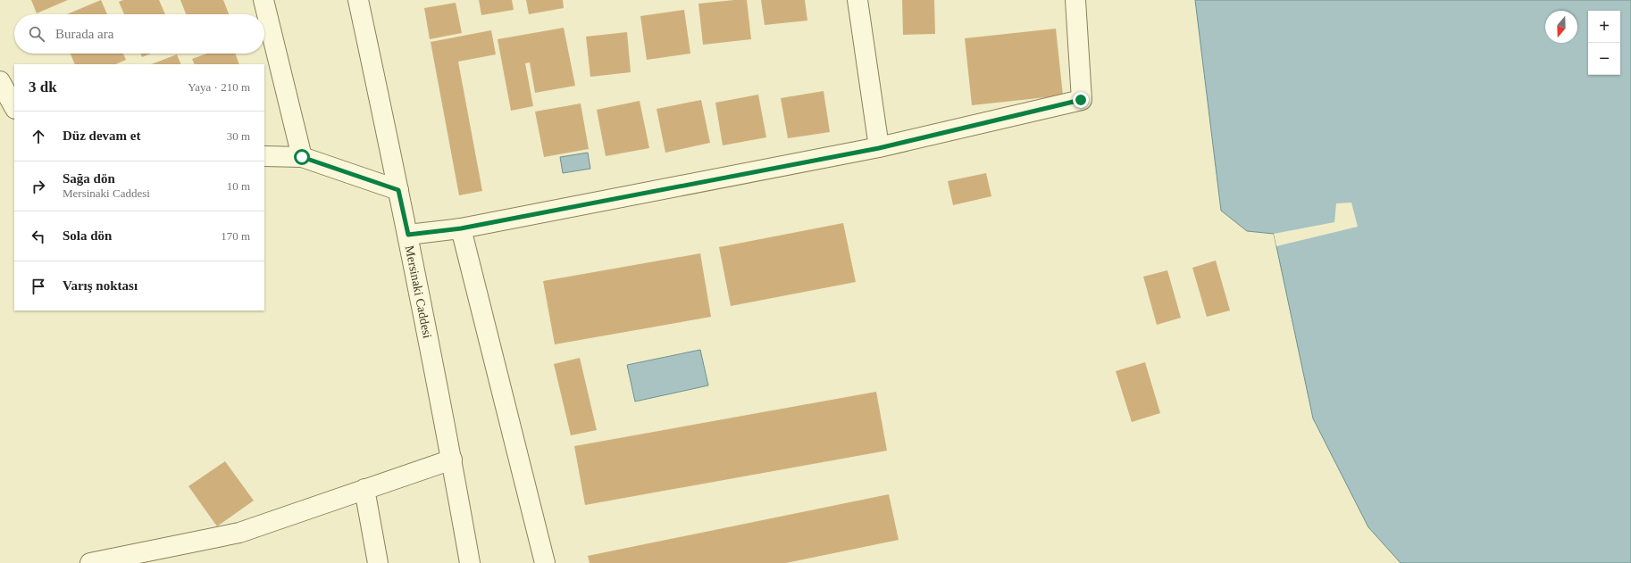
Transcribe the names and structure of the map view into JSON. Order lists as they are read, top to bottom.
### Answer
{
  "streets": {
    "street": ["Mersinaki Caddesi"]
  },
  "north": "bottom",
  "page": {
    "map_buttons": ["+", "−"],
    "search": "Burada ara",
    "heading": ["3 dk", "Yaya · 210 m"],
    "list": [
      ["Düz devam et", "30 m"],
      ["Sağa dön", "Mersinaki Caddesi", "10 m"],
      ["Sola dön", "170 m"],
      "Varış noktası"
    ]
  }
}
